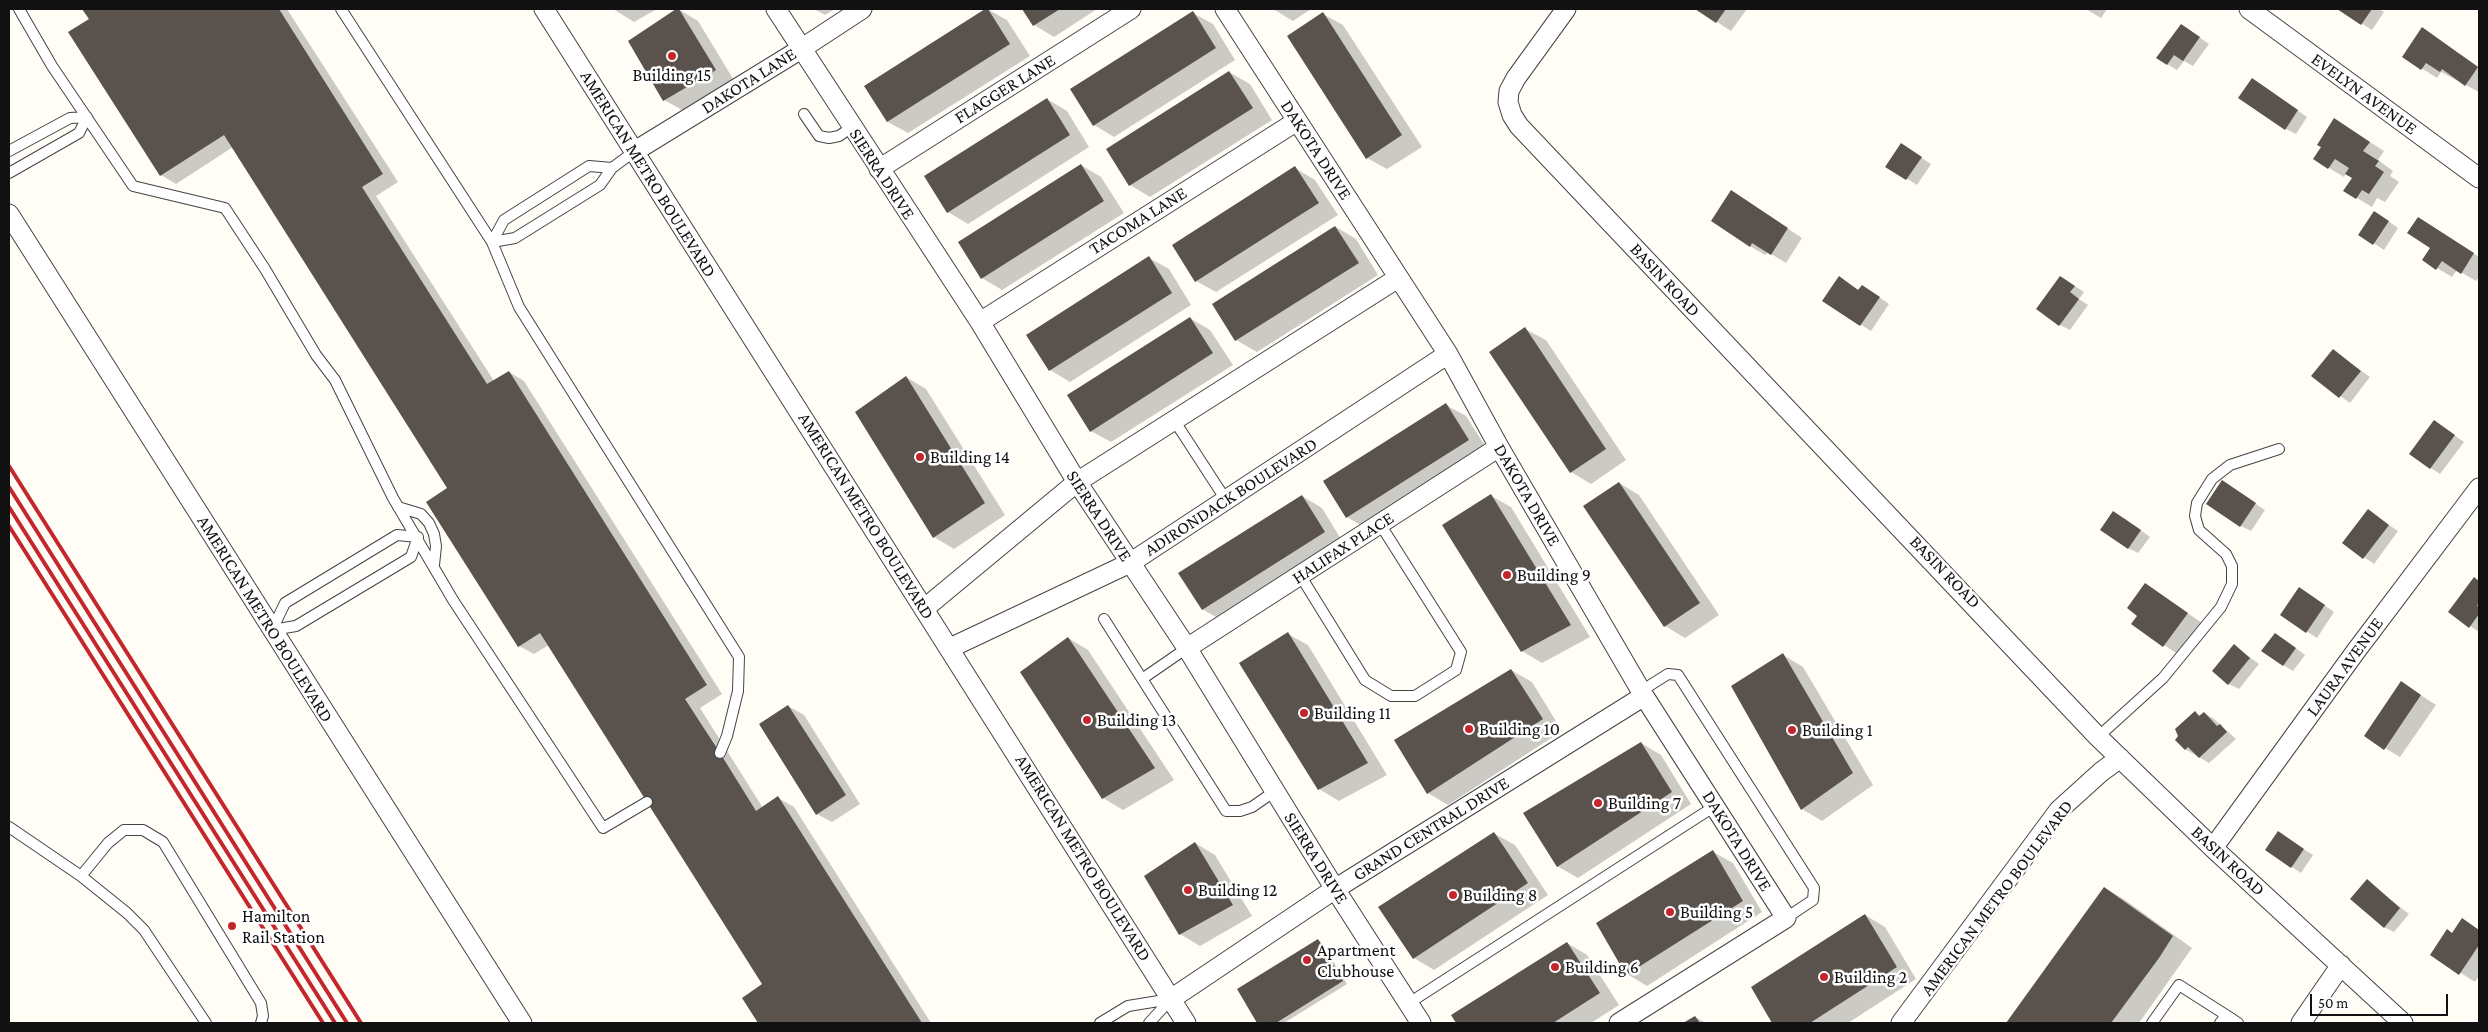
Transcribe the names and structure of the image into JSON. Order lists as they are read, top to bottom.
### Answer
{
  "streets": {
    "street": [
      "DAKOTA LANE",
      "FLAGGER LANE",
      "EVELYN AVENUE",
      "DAKOTA DRIVE",
      "AMERICAN METRO BOULEVARD",
      "SIERRA DRIVE",
      "TACOMA LANE",
      "BASIN ROAD",
      "ADIRONDACK BOULEVARD",
      "HALIFAX PLACE",
      "LAURA AVENUE",
      "GRAND CENTRAL DRIVE"
    ]
  },
  "crossings": [
    ["DAKOTA LANE", "AMERICAN METRO BOULEVARD"],
    ["DAKOTA LANE", "SIERRA DRIVE"],
    ["FLAGGER LANE", "SIERRA DRIVE"],
    ["DAKOTA DRIVE", "TACOMA LANE"],
    ["DAKOTA DRIVE", "ADIRONDACK BOULEVARD"],
    ["DAKOTA DRIVE", "HALIFAX PLACE"],
    ["DAKOTA DRIVE", "GRAND CENTRAL DRIVE"],
    ["AMERICAN METRO BOULEVARD", "BASIN ROAD"],
    ["AMERICAN METRO BOULEVARD", "ADIRONDACK BOULEVARD"],
    ["AMERICAN METRO BOULEVARD", "GRAND CENTRAL DRIVE"],
    ["SIERRA DRIVE", "TACOMA LANE"],
    ["SIERRA DRIVE", "ADIRONDACK BOULEVARD"],
    ["SIERRA DRIVE", "HALIFAX PLACE"],
    ["SIERRA DRIVE", "GRAND CENTRAL DRIVE"],
    ["BASIN ROAD", "LAURA AVENUE"]
  ],
  "places": [
    "Building 15",
    "Building 14",
    "Building 9",
    "Building 11",
    "Building 13",
    "Building 10",
    "Building 1",
    "Building 7",
    "Building 12",
    "Building 8",
    "Building 5",
    "Hamilton Rail Station",
    "Apartment Clubhouse",
    "Building 6",
    "Building 2"
  ],
  "scale_bar": "50 m"
}
